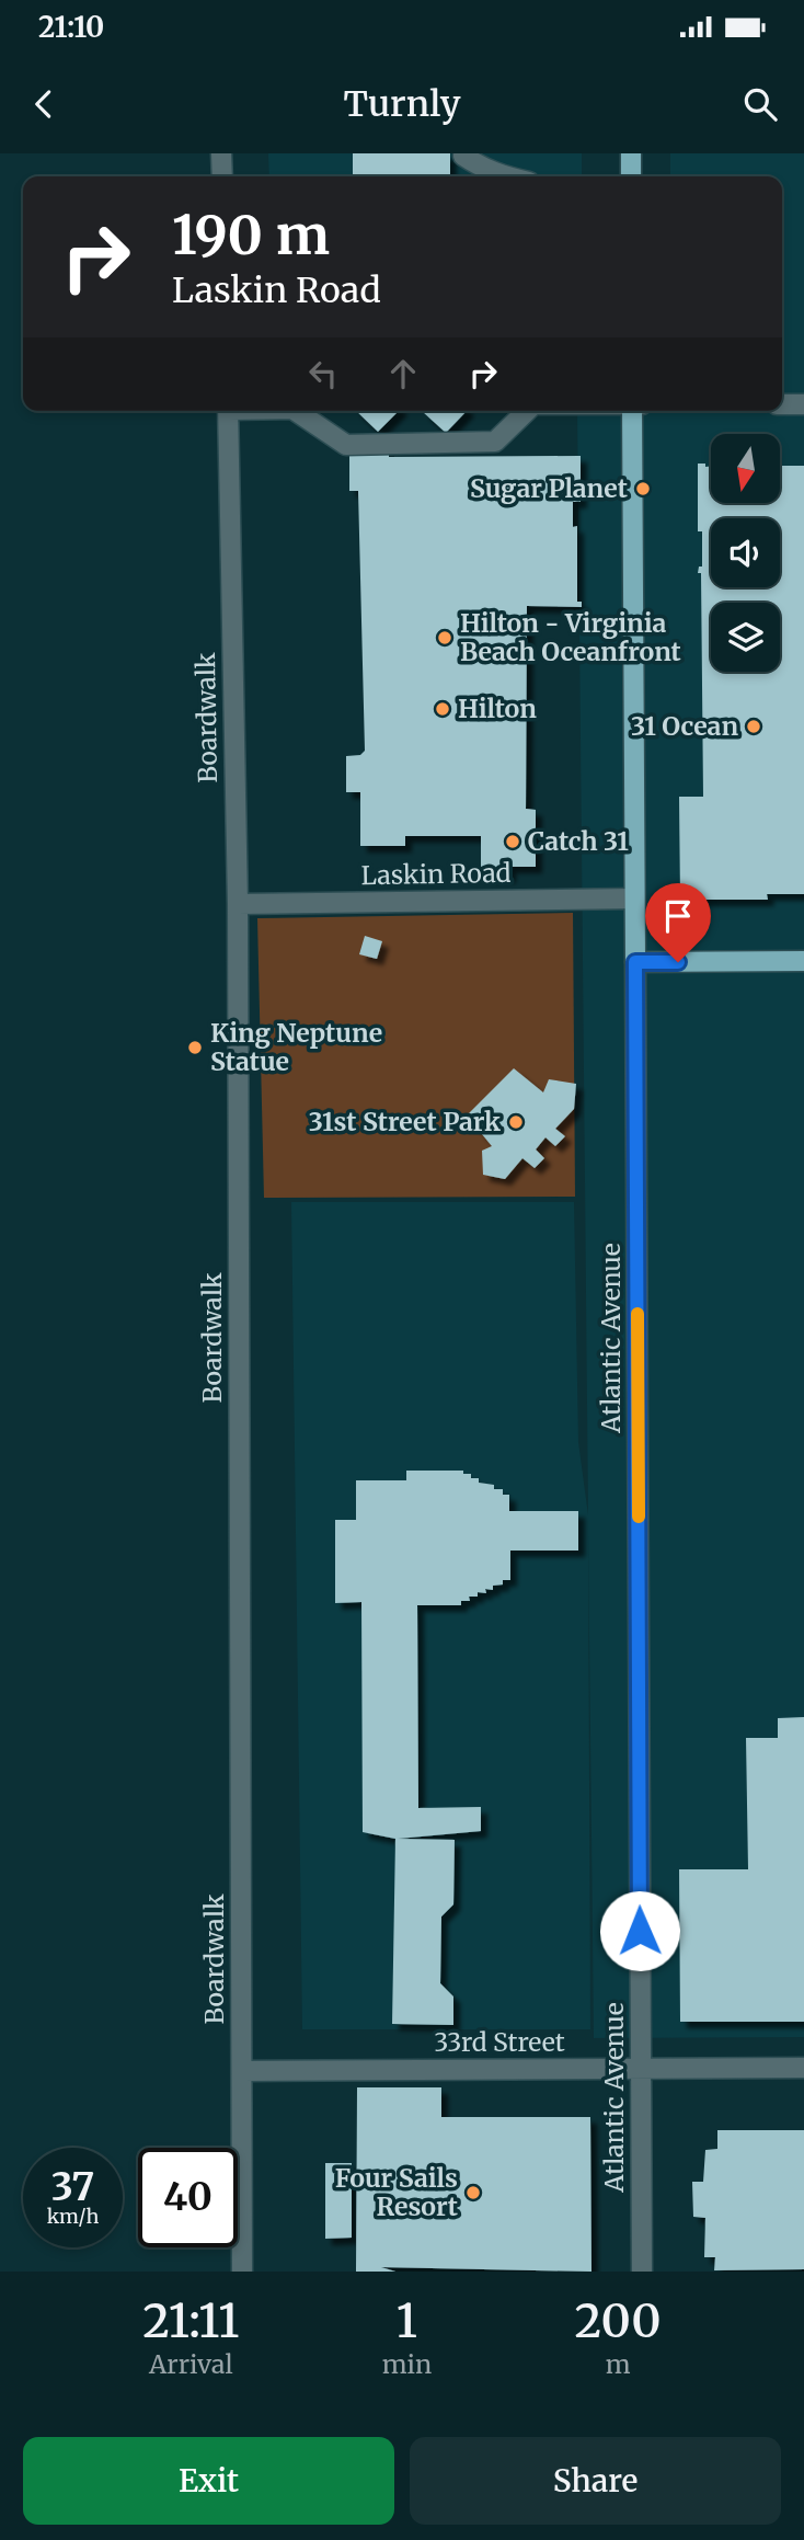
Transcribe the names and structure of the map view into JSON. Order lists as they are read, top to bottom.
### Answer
{
  "streets": {
    "main road": ["Atlantic Avenue"],
    "street": ["Boardwalk", "Laskin Road", "33rd Street"]
  },
  "crossings": [
    ["Boardwalk", "Laskin Road"],
    ["Boardwalk", "33rd Street"],
    ["Laskin Road", "Atlantic Avenue"],
    ["Atlantic Avenue", "33rd Street"]
  ],
  "places": [
    "Sugar Planet",
    "Hilton - Virginia Beach Oceanfront",
    "Hilton",
    "31 Ocean",
    "Catch 31",
    "King Neptune Statue",
    "31st Street Park",
    "Four Sails Resort"
  ],
  "north": "bottom",
  "page": {
    "status": "21:10",
    "header": "Turnly",
    "turn": ["190 m", "Laskin Road"],
    "speed": "37 km/h",
    "limit": "40",
    "eta": [
      "21:11",
      "Arrival",
      "1",
      "min",
      "200",
      "m"
    ],
    "buttons": ["Exit", "Share"]
  }
}
